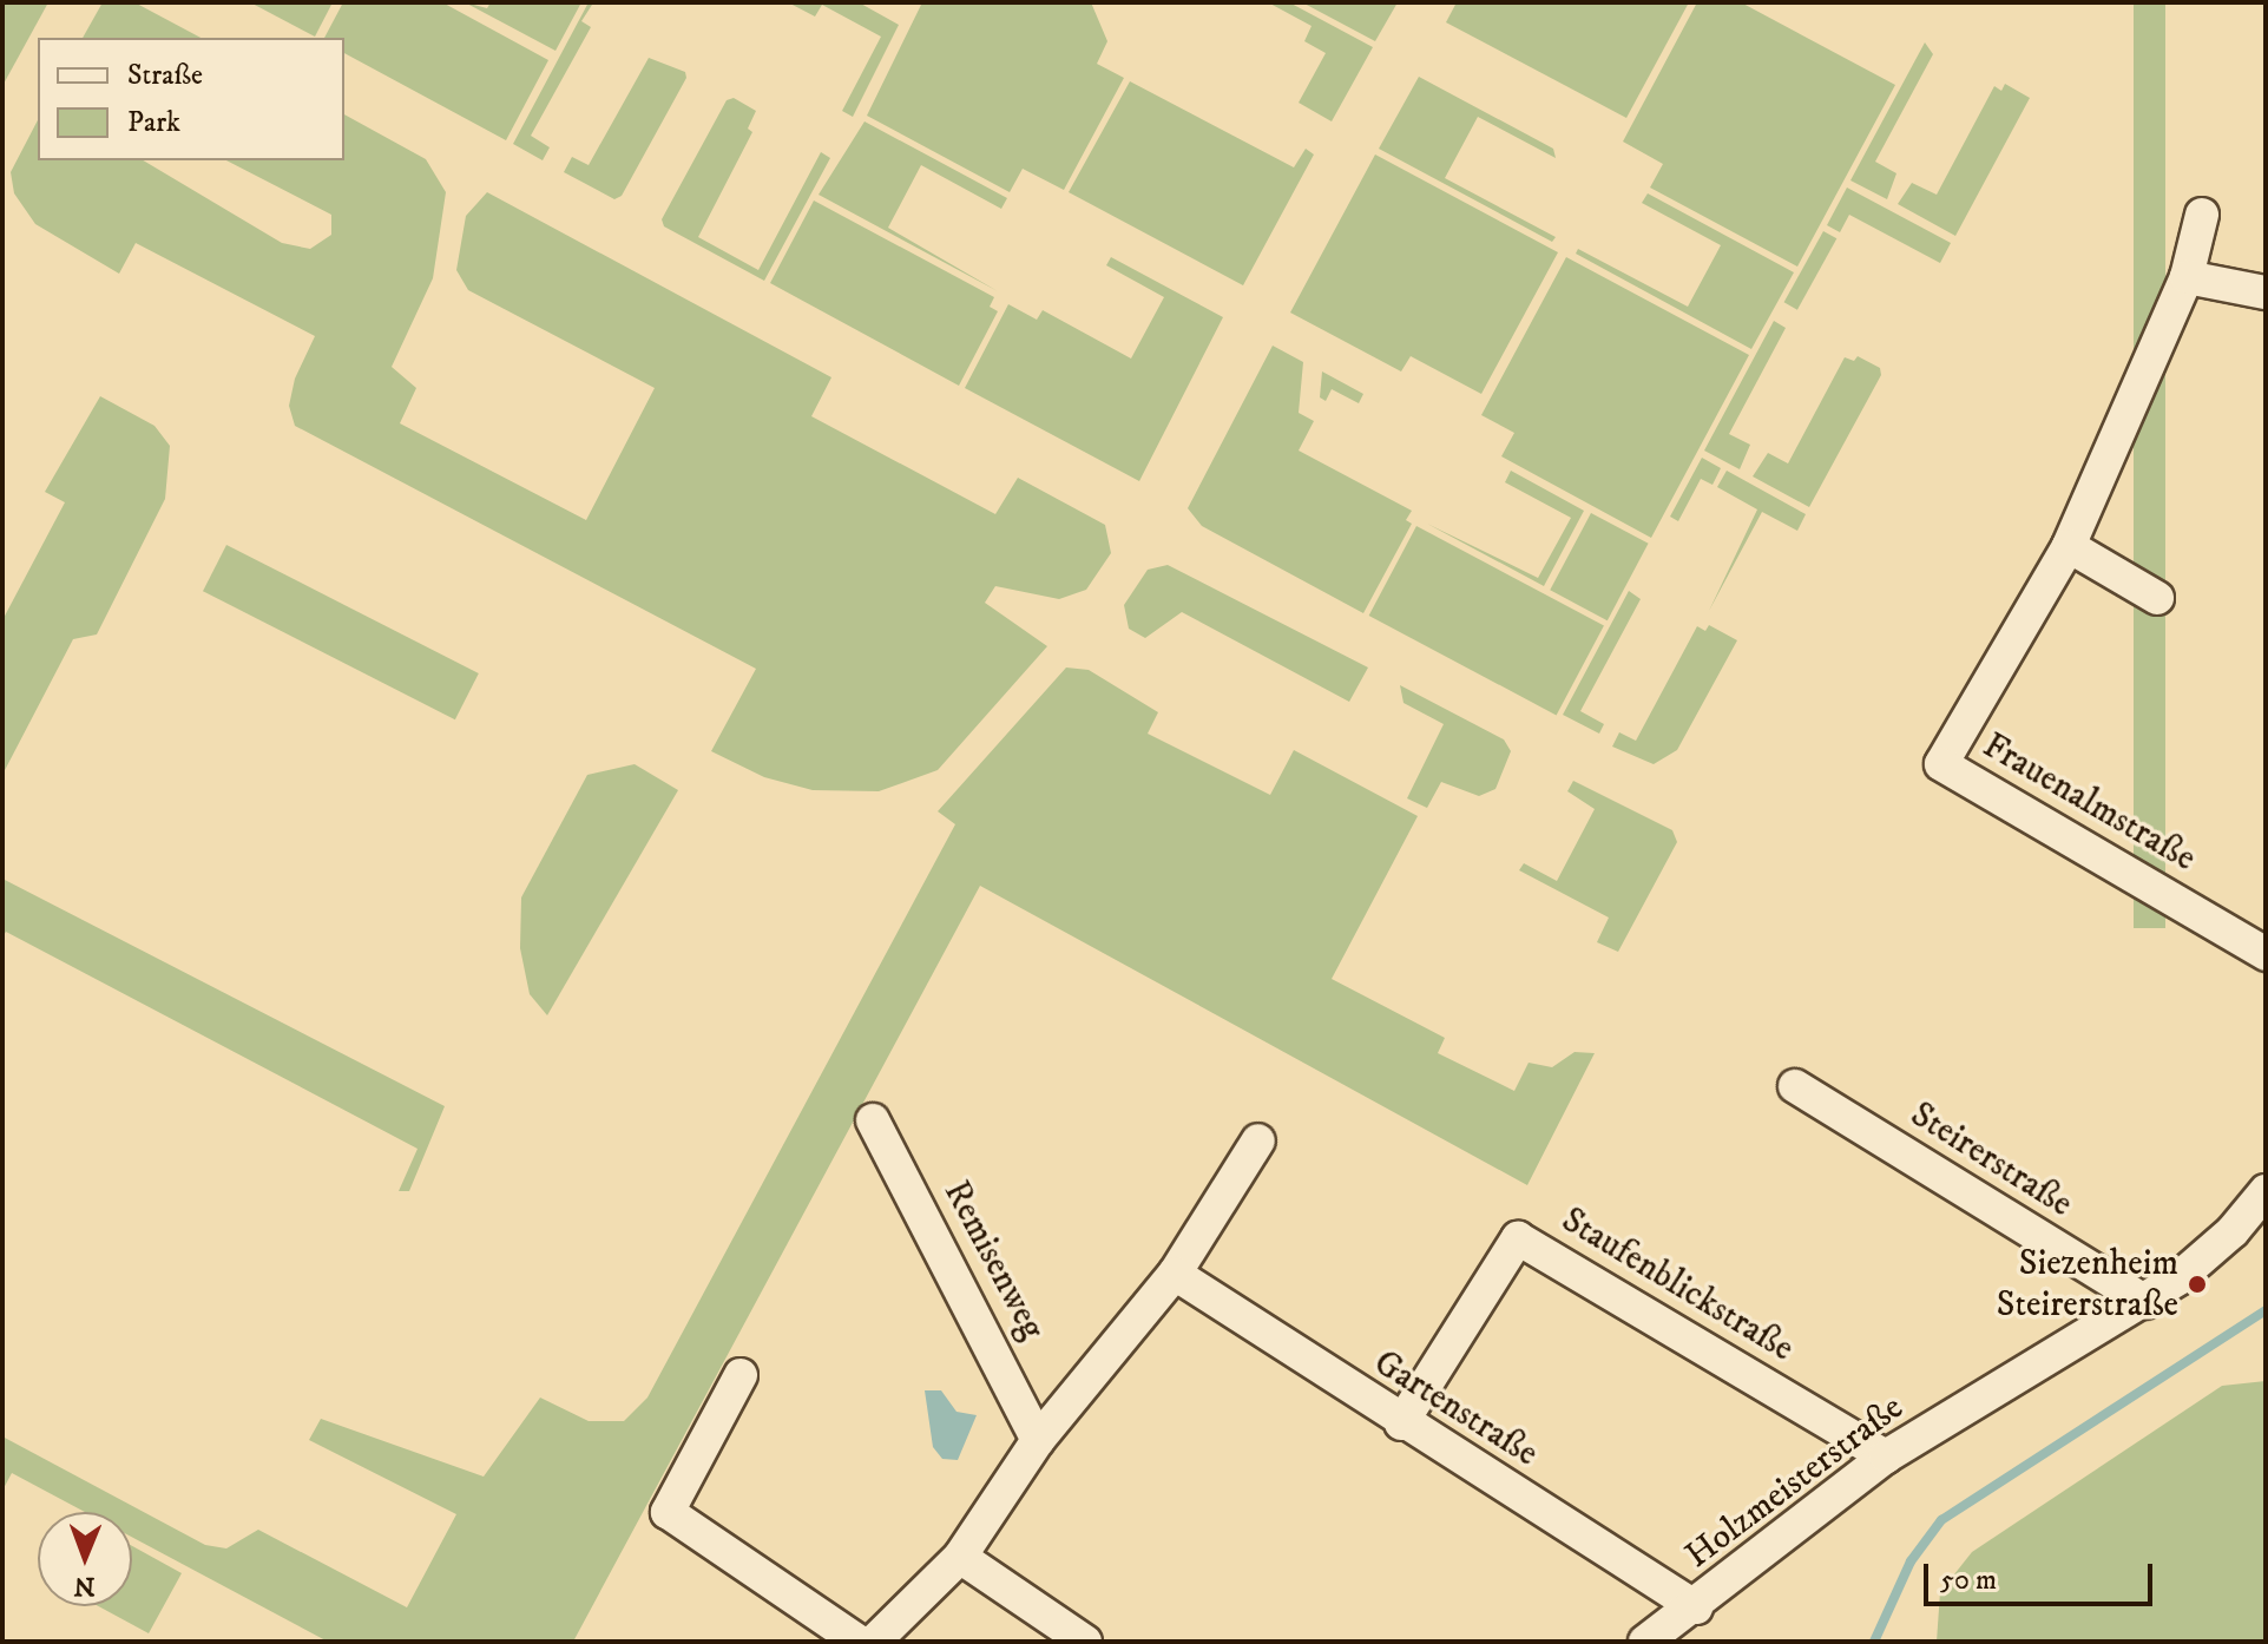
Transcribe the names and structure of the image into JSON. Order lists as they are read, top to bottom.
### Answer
{
  "streets": {
    "street": [
      "Frauenalmstraße",
      "Steirerstraße",
      "Remisenweg",
      "Staufenblickstraße",
      "Gartenstraße",
      "Holzmeisterstraße"
    ]
  },
  "crossings": [
    ["Steirerstraße", "Holzmeisterstraße"],
    ["Staufenblickstraße", "Gartenstraße"],
    ["Staufenblickstraße", "Holzmeisterstraße"],
    ["Gartenstraße", "Holzmeisterstraße"]
  ],
  "places": ["Siezenheim Steirerstraße"],
  "legend": ["Straße", "Park"],
  "scale_bar": "50 m",
  "north": "bottom"
}
